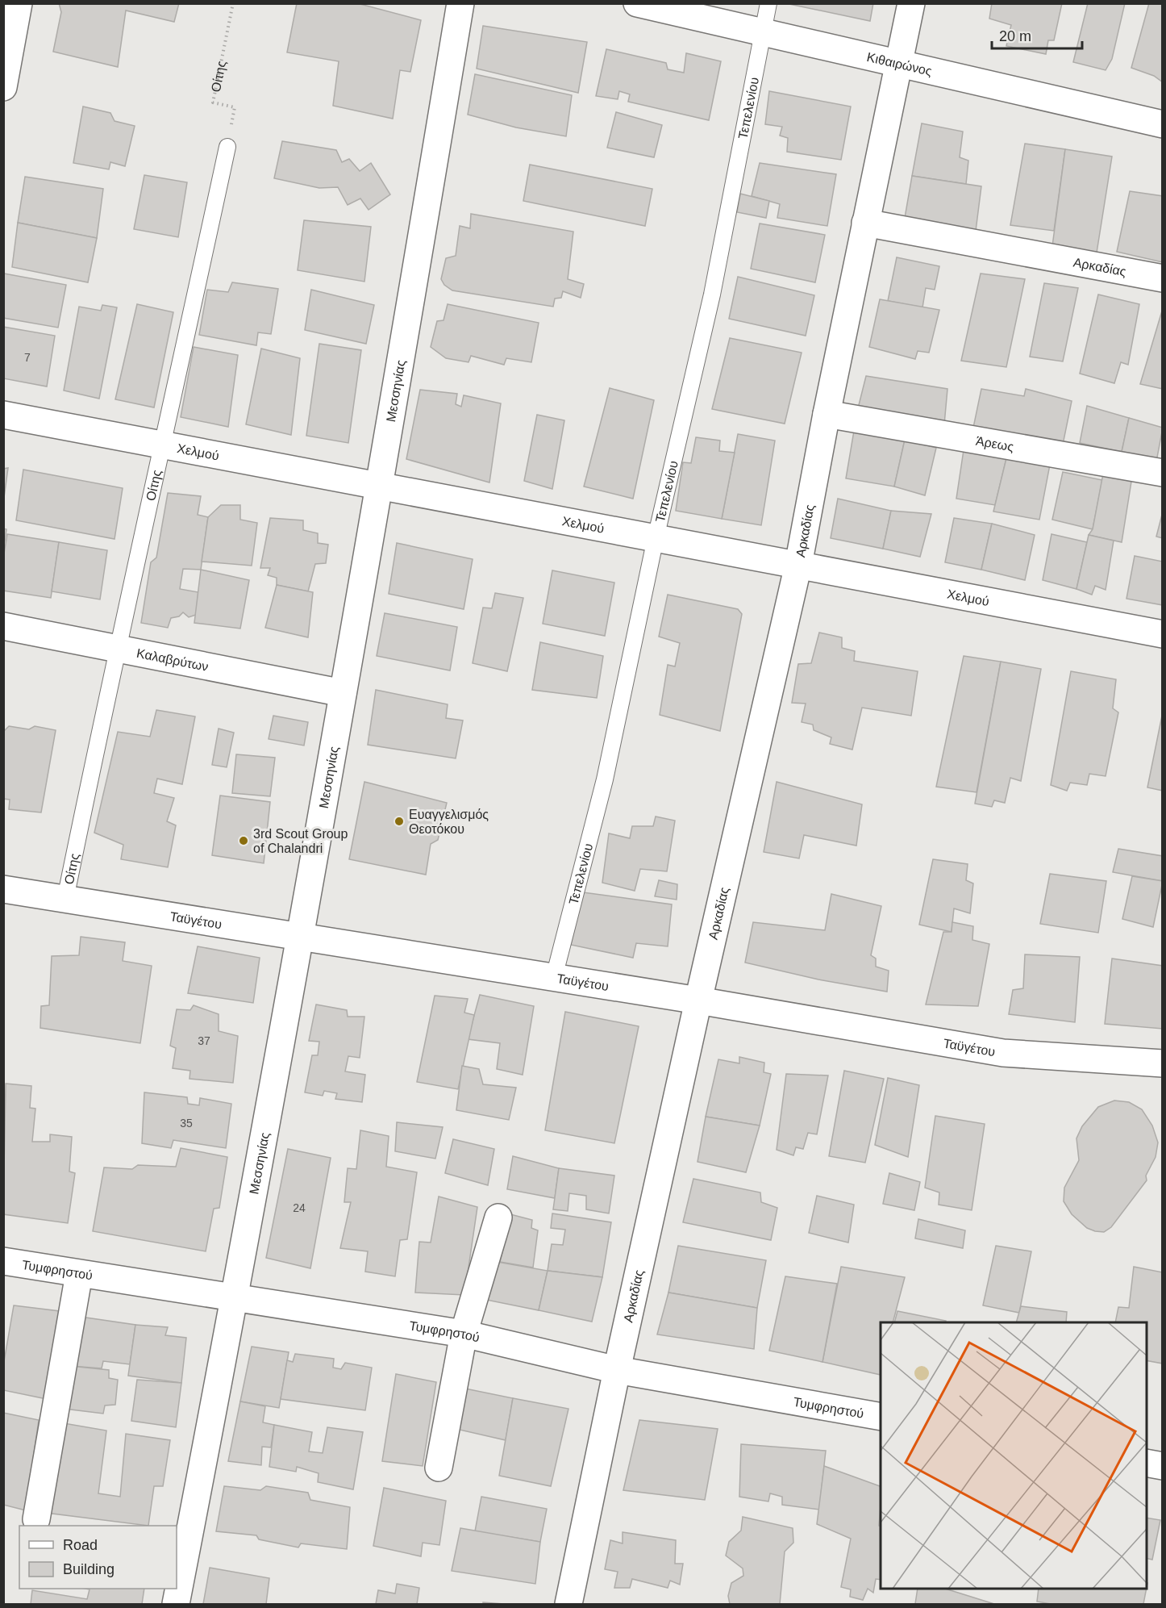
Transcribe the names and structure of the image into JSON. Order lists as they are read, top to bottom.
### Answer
{
  "streets": {
    "street": [
      "Κιθαιρώνος",
      "Αρκαδίας",
      "Μεσσηνίας",
      "Άρεως",
      "Χελμού",
      "Καλαβρύτων",
      "Ταϋγέτου",
      "Τυμφρηστού"
    ],
    "lane": ["Οίτης", "Τεπελενίου"]
  },
  "crossings": [
    ["Κιθαιρώνος", "Τεπελενίου"],
    ["Κιθαιρώνος", "Αρκαδίας"],
    ["Οίτης", "Χελμού"],
    ["Οίτης", "Καλαβρύτων"],
    ["Οίτης", "Ταϋγέτου"],
    ["Τεπελενίου", "Χελμού"],
    ["Τεπελενίου", "Ταϋγέτου"],
    ["Αρκαδίας", "Άρεως"],
    ["Αρκαδίας", "Χελμού"],
    ["Αρκαδίας", "Ταϋγέτου"],
    ["Αρκαδίας", "Τυμφρηστού"],
    ["Μεσσηνίας", "Χελμού"],
    ["Μεσσηνίας", "Καλαβρύτων"],
    ["Μεσσηνίας", "Ταϋγέτου"],
    ["Μεσσηνίας", "Τυμφρηστού"]
  ],
  "places": ["Ευαγγελισμός Θεοτόκου", "3rd Scout Group of Chalandri"],
  "house_numbers": [
    "7",
    "37",
    "35",
    "24"
  ],
  "legend": ["Road", "Building"],
  "scale_bar": "20 m"
}
